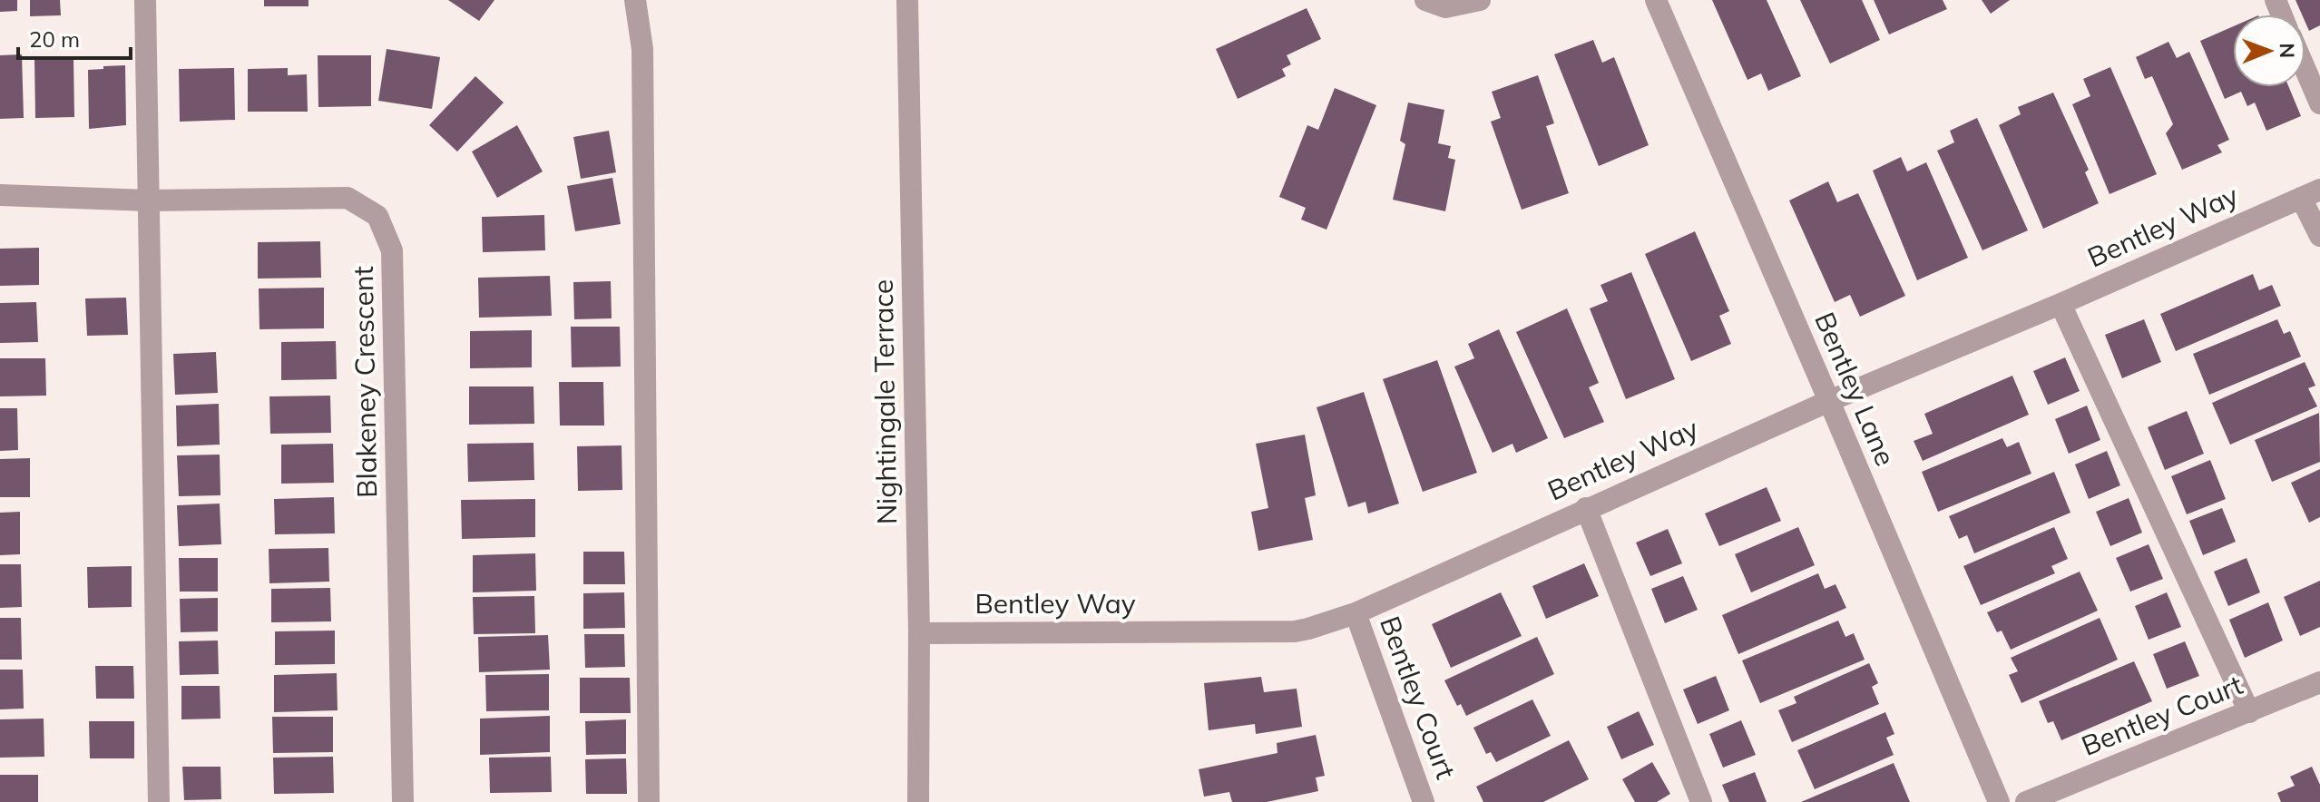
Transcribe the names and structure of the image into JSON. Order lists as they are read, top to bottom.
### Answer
{
  "streets": {
    "street": [
      "Bentley Way",
      "Blakeney Crescent",
      "Bentley Lane",
      "Nightingale Terrace",
      "Bentley Court"
    ]
  },
  "crossings": [
    ["Bentley Way", "Bentley Lane"],
    ["Bentley Way", "Nightingale Terrace"],
    ["Bentley Way", "Bentley Court"]
  ],
  "scale_bar": "20 m",
  "north": "right"
}
